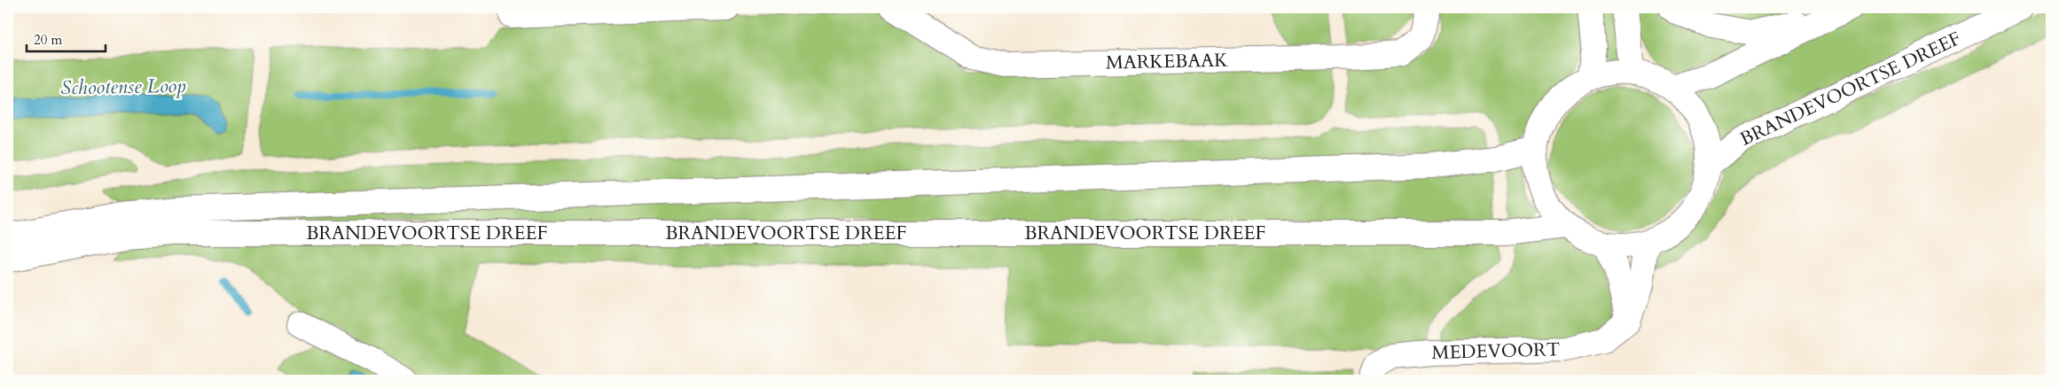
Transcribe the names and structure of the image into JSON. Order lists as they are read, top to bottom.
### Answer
{
  "streets": {
    "main road": ["MARKEBAAK", "BRANDEVOORTSE DREEF", "MEDEVOORT"]
  },
  "water": ["Schootense Loop"],
  "scale_bar": "20 m"
}
